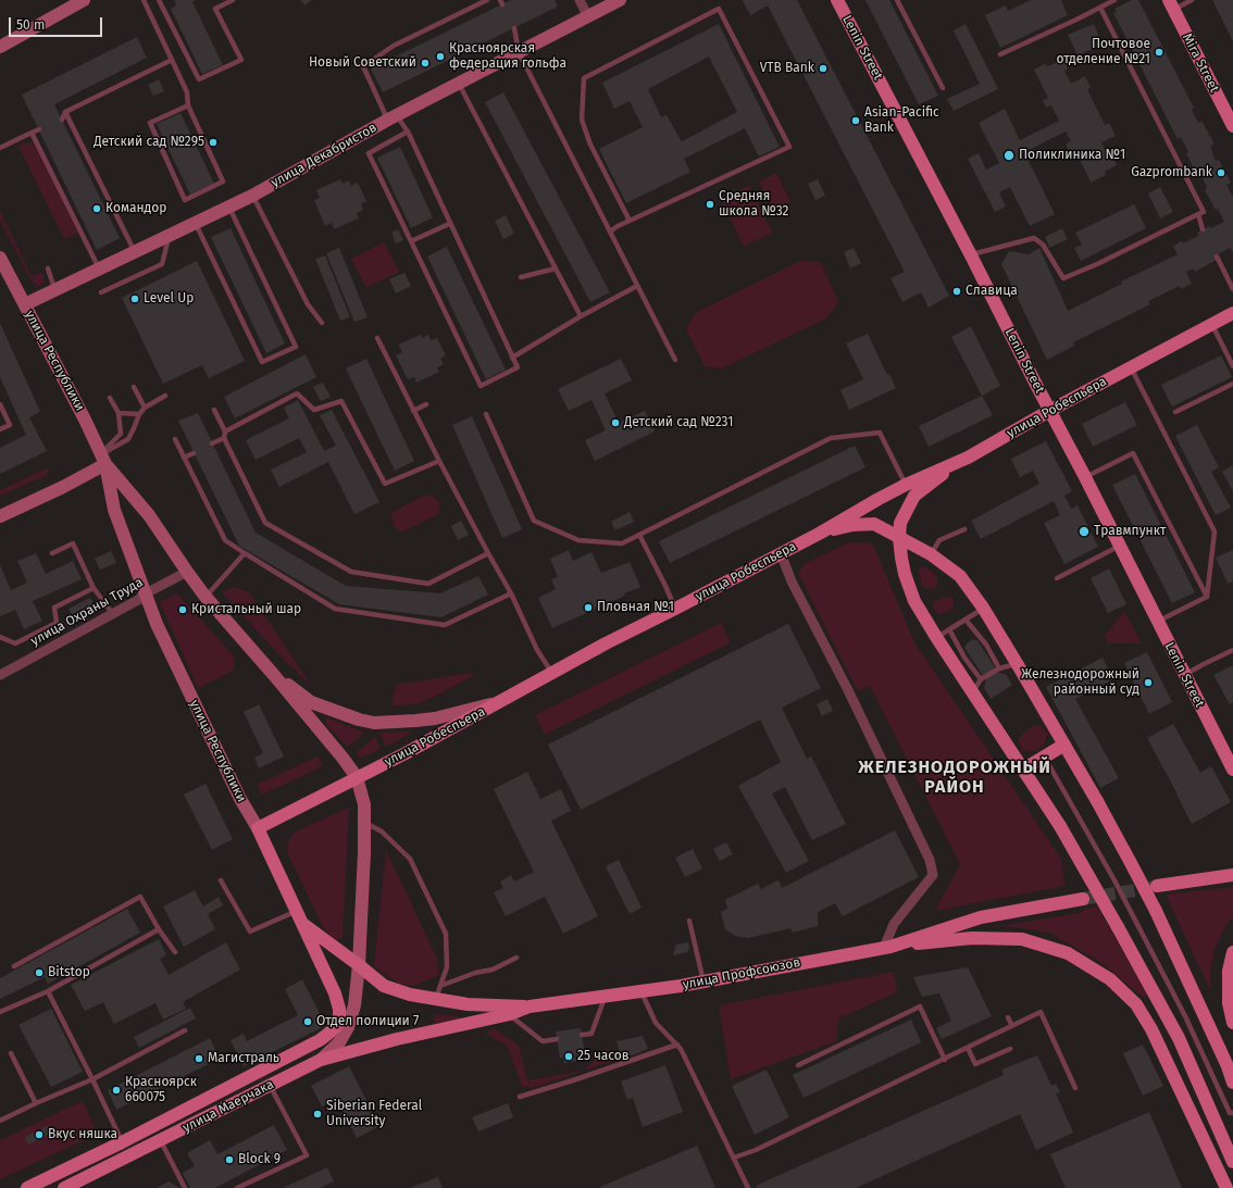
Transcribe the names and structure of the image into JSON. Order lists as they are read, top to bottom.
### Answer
{
  "streets": {
    "main road": [
      "Lenin Street",
      "Mira Street",
      "улица Декабристов",
      "улица Республики",
      "улица Робеспьера",
      "улица Профсоюзов",
      "улица Маерчака"
    ],
    "street": ["улица Охраны Труда"]
  },
  "crossings": [
    ["Lenin Street", "улица Робеспьера"],
    ["улица Декабристов", "улица Республики"],
    ["улица Республики", "улица Робеспьера"],
    ["улица Республики", "улица Охраны Труда"],
    ["улица Республики", "улица Маерчака"],
    ["улица Профсоюзов", "улица Маерчака"]
  ],
  "districts": ["ЖЕЛЕЗНОДОРОЖНЫЙ РАЙОН"],
  "places": [
    "Почтовое отделение №21",
    "Красноярская федерация гольфа",
    "Новый Советский",
    "VTB Bank",
    "Asian-Pacific Bank",
    "Детский сад №295",
    "Поликлиника №1",
    "Gazprombank",
    "Средняя школа №32",
    "Командор",
    "Славица",
    "Level Up",
    "Детский сад №231",
    "Травмпункт",
    "Пловная №1",
    "Кристальный шар",
    "Железнодорожный районный суд",
    "Bitstop",
    "Отдел полиции 7",
    "25 часов",
    "Магистраль",
    "Красноярск 660075",
    "Siberian Federal University",
    "Вкус няшка",
    "Block 9"
  ],
  "scale_bar": "50 m"
}
